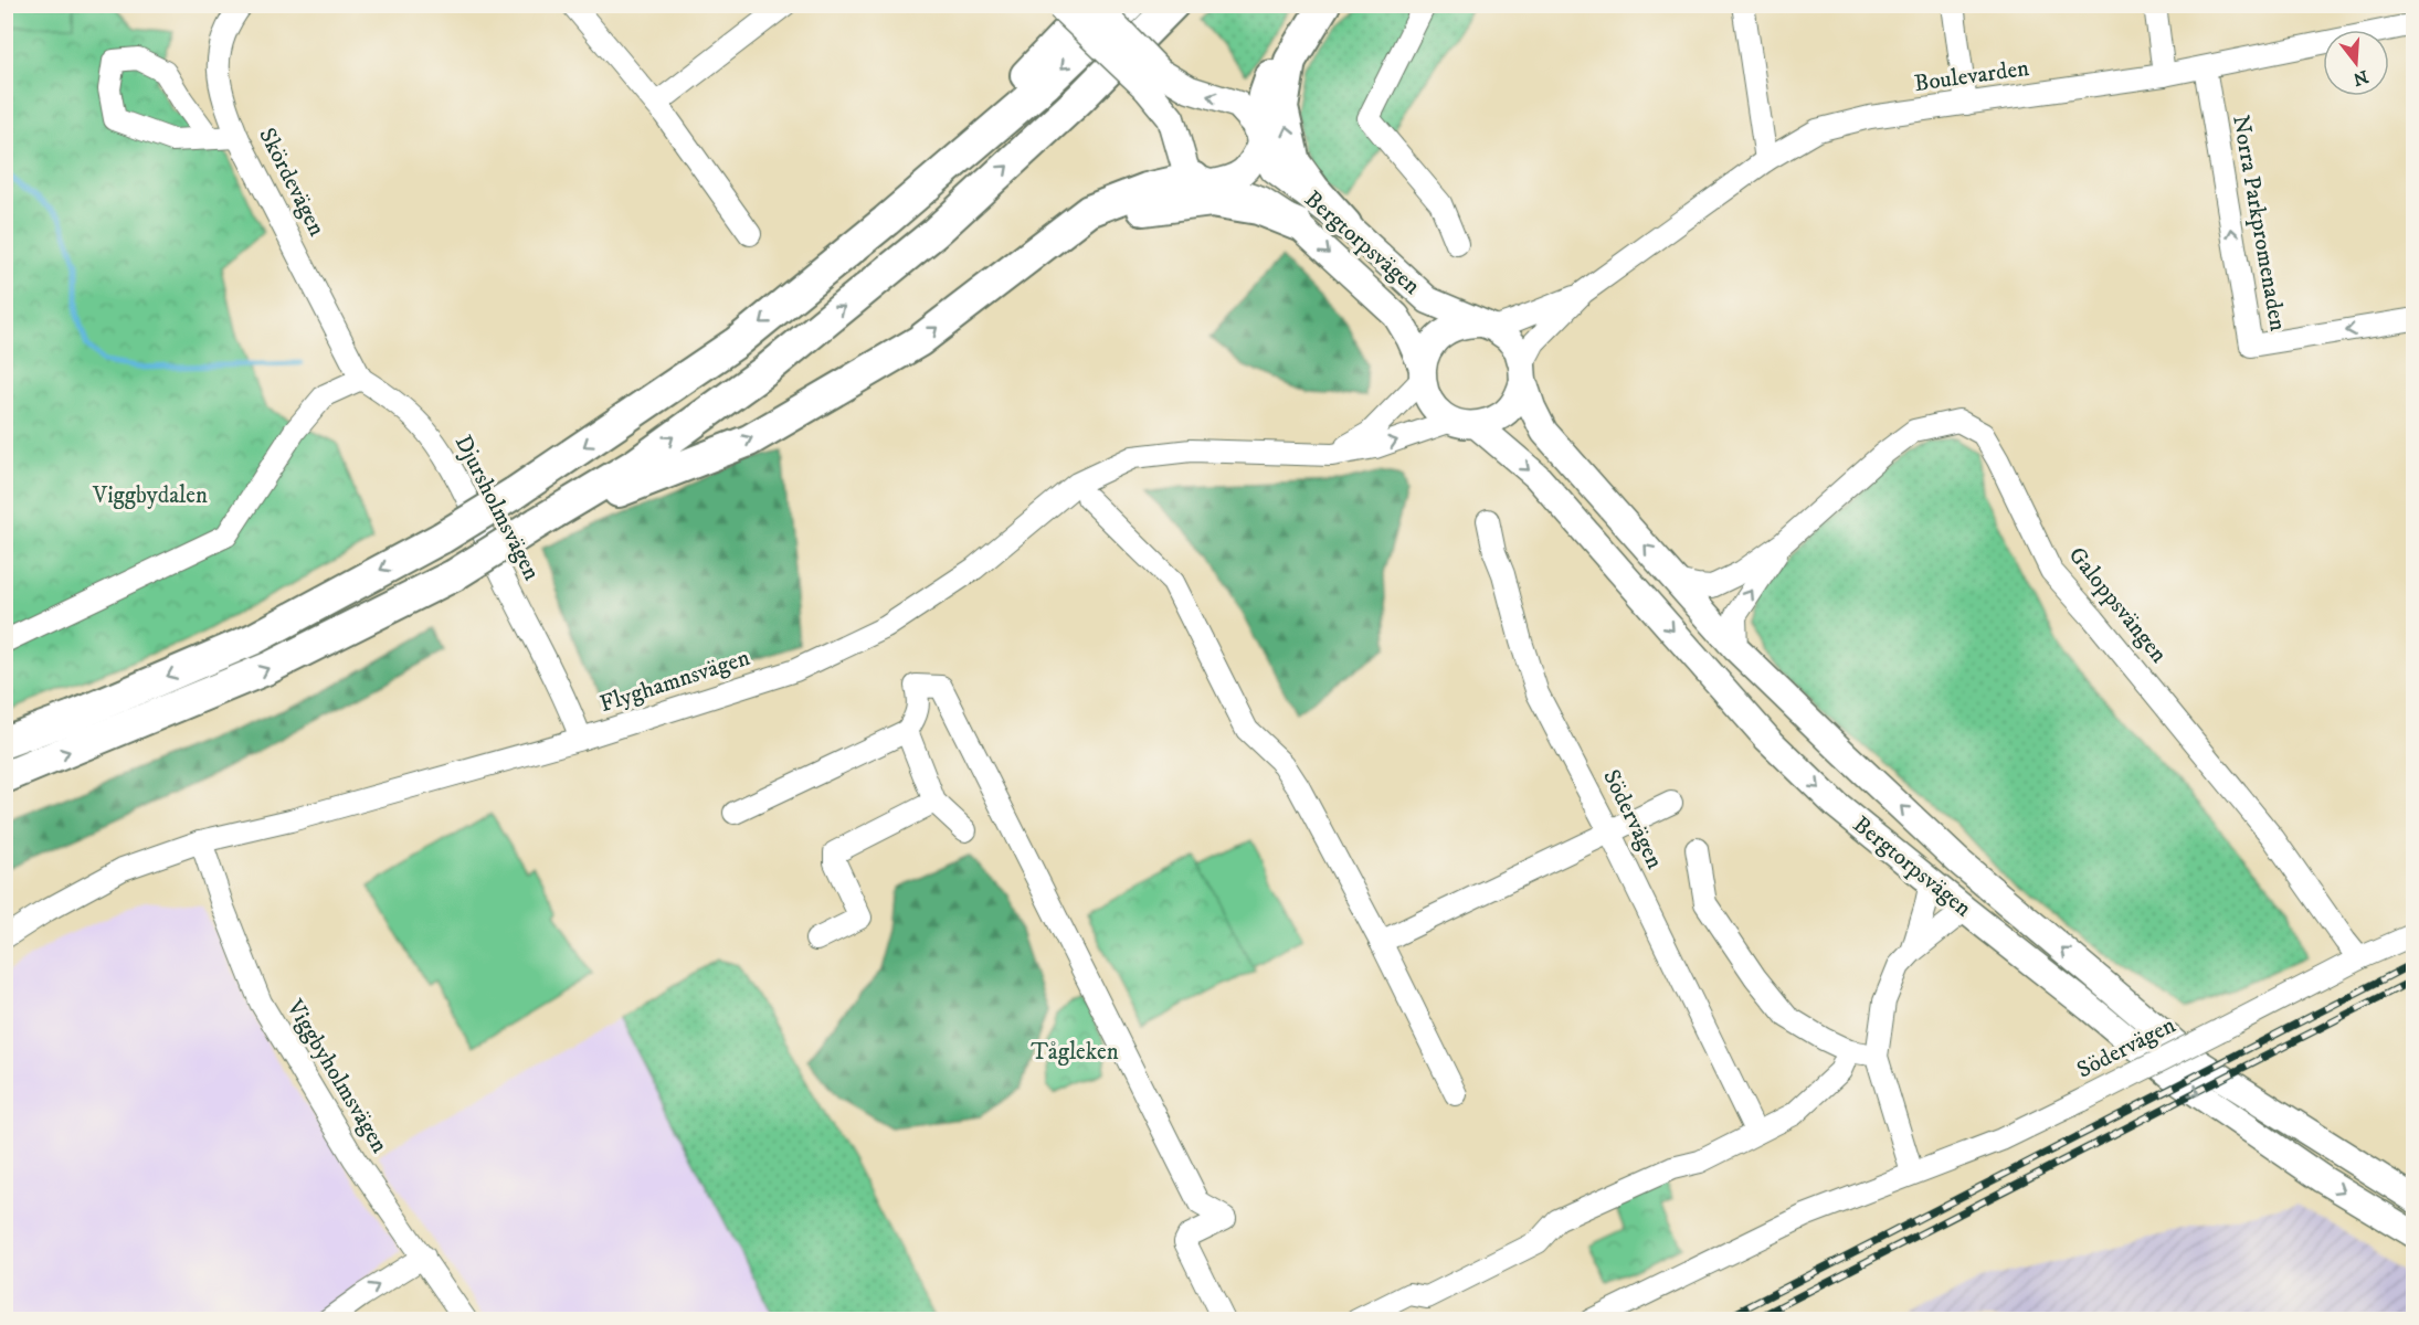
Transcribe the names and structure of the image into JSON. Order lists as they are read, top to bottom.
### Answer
{
  "streets": {
    "main road": ["Bergtorpsvägen"],
    "street": [
      "Boulevarden",
      "Skördevägen",
      "Norra Parkpromenaden",
      "Djursholmsvägen",
      "Galoppsvängen",
      "Flyghamnsvägen",
      "Södervägen",
      "Viggbyholmsvägen"
    ]
  },
  "crossings": [
    ["Boulevarden", "Norra Parkpromenaden"],
    ["Boulevarden", "Bergtorpsvägen"],
    ["Boulevarden", "Flyghamnsvägen"],
    ["Skördevägen", "Djursholmsvägen"],
    ["Bergtorpsvägen", "Galoppsvängen"],
    ["Bergtorpsvägen", "Flyghamnsvägen"],
    ["Djursholmsvägen", "Flyghamnsvägen"],
    ["Galoppsvängen", "Södervägen"],
    ["Flyghamnsvägen", "Viggbyholmsvägen"]
  ],
  "parks": ["Viggbydalen", "Tågleken"],
  "north": "bottom"
}
